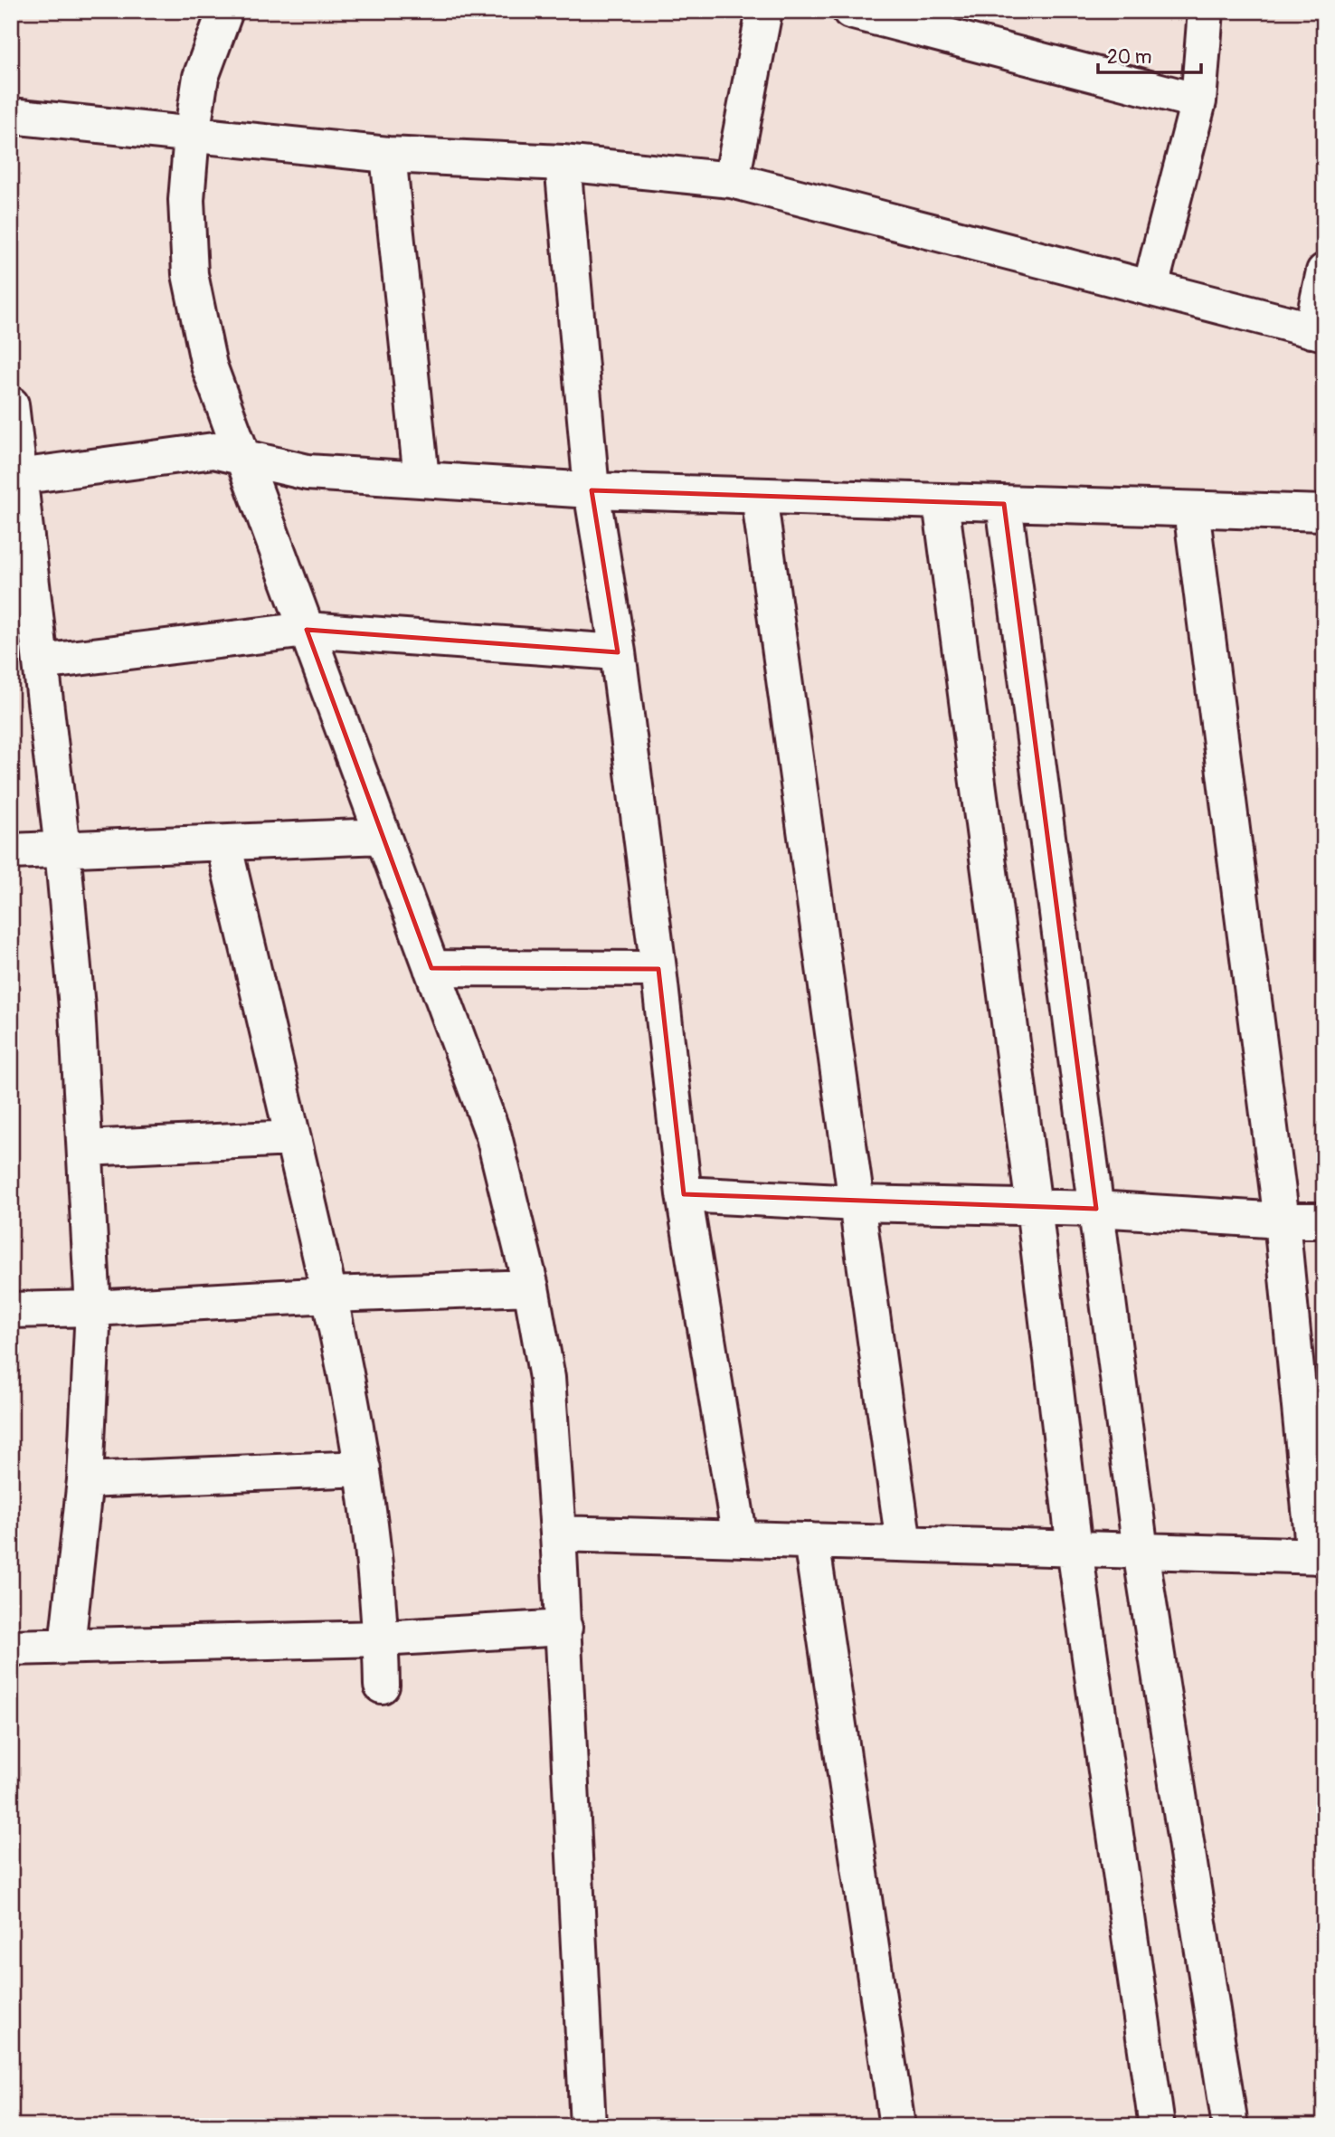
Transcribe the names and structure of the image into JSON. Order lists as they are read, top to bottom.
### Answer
{
  "scale_bar": "20 m"
}
